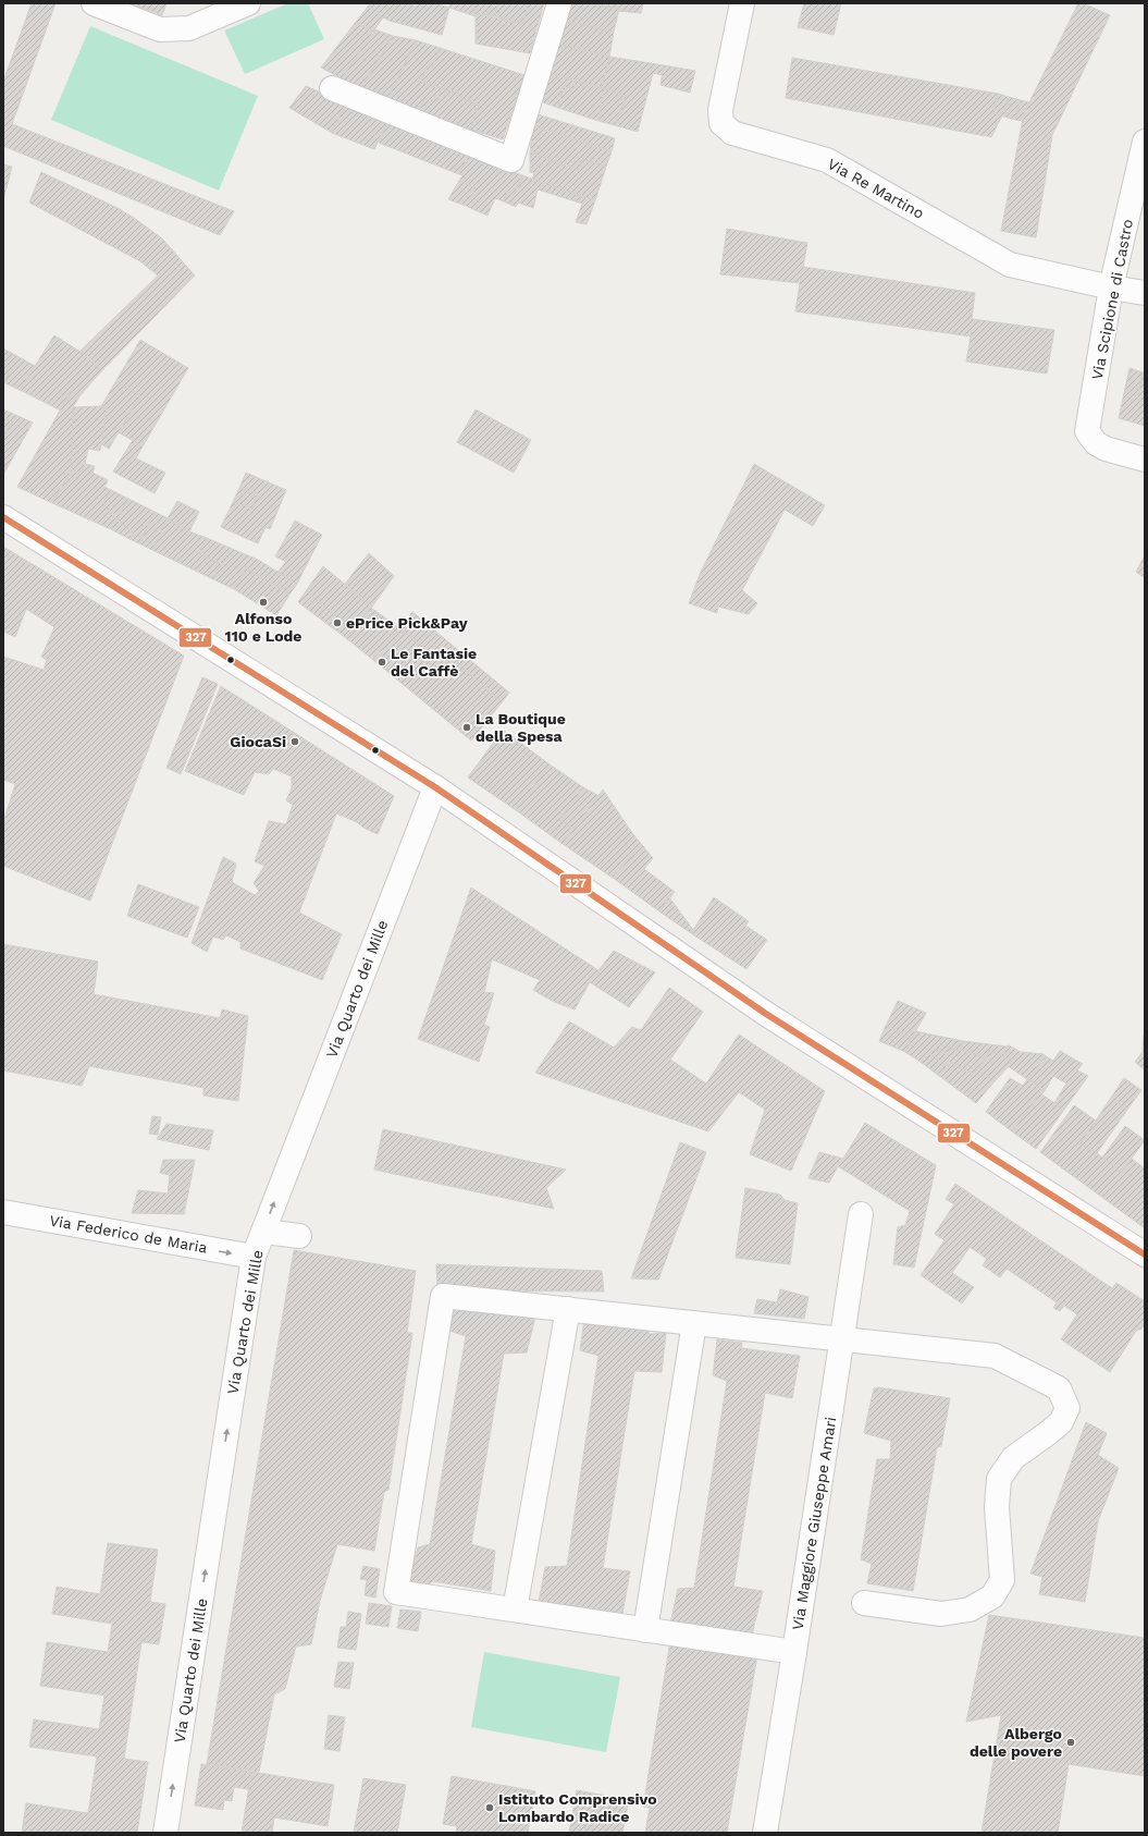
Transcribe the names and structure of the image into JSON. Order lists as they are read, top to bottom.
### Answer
{
  "streets": {
    "street": [
      "Via Re Martino",
      "Via Scipione di Castro",
      "Via Quarto dei Mille",
      "Via Federico de Maria",
      "Via Maggiore Giuseppe Amari"
    ]
  },
  "crossings": [
    ["Via Re Martino", "Via Scipione di Castro"],
    ["Via Quarto dei Mille", "Via Federico de Maria"]
  ],
  "one_way": ["Via Quarto dei Mille", "Via Federico de Maria"],
  "places": [
    "Alfonso 110 e Lode",
    "ePrice Pick&Pay",
    "Le Fantasie del Caffè",
    "La Boutique della Spesa",
    "GiocaSi",
    "Albergo delle povere",
    "Istituto Comprensivo Lombardo Radice"
  ],
  "lines": ["transit line 327"]
}
